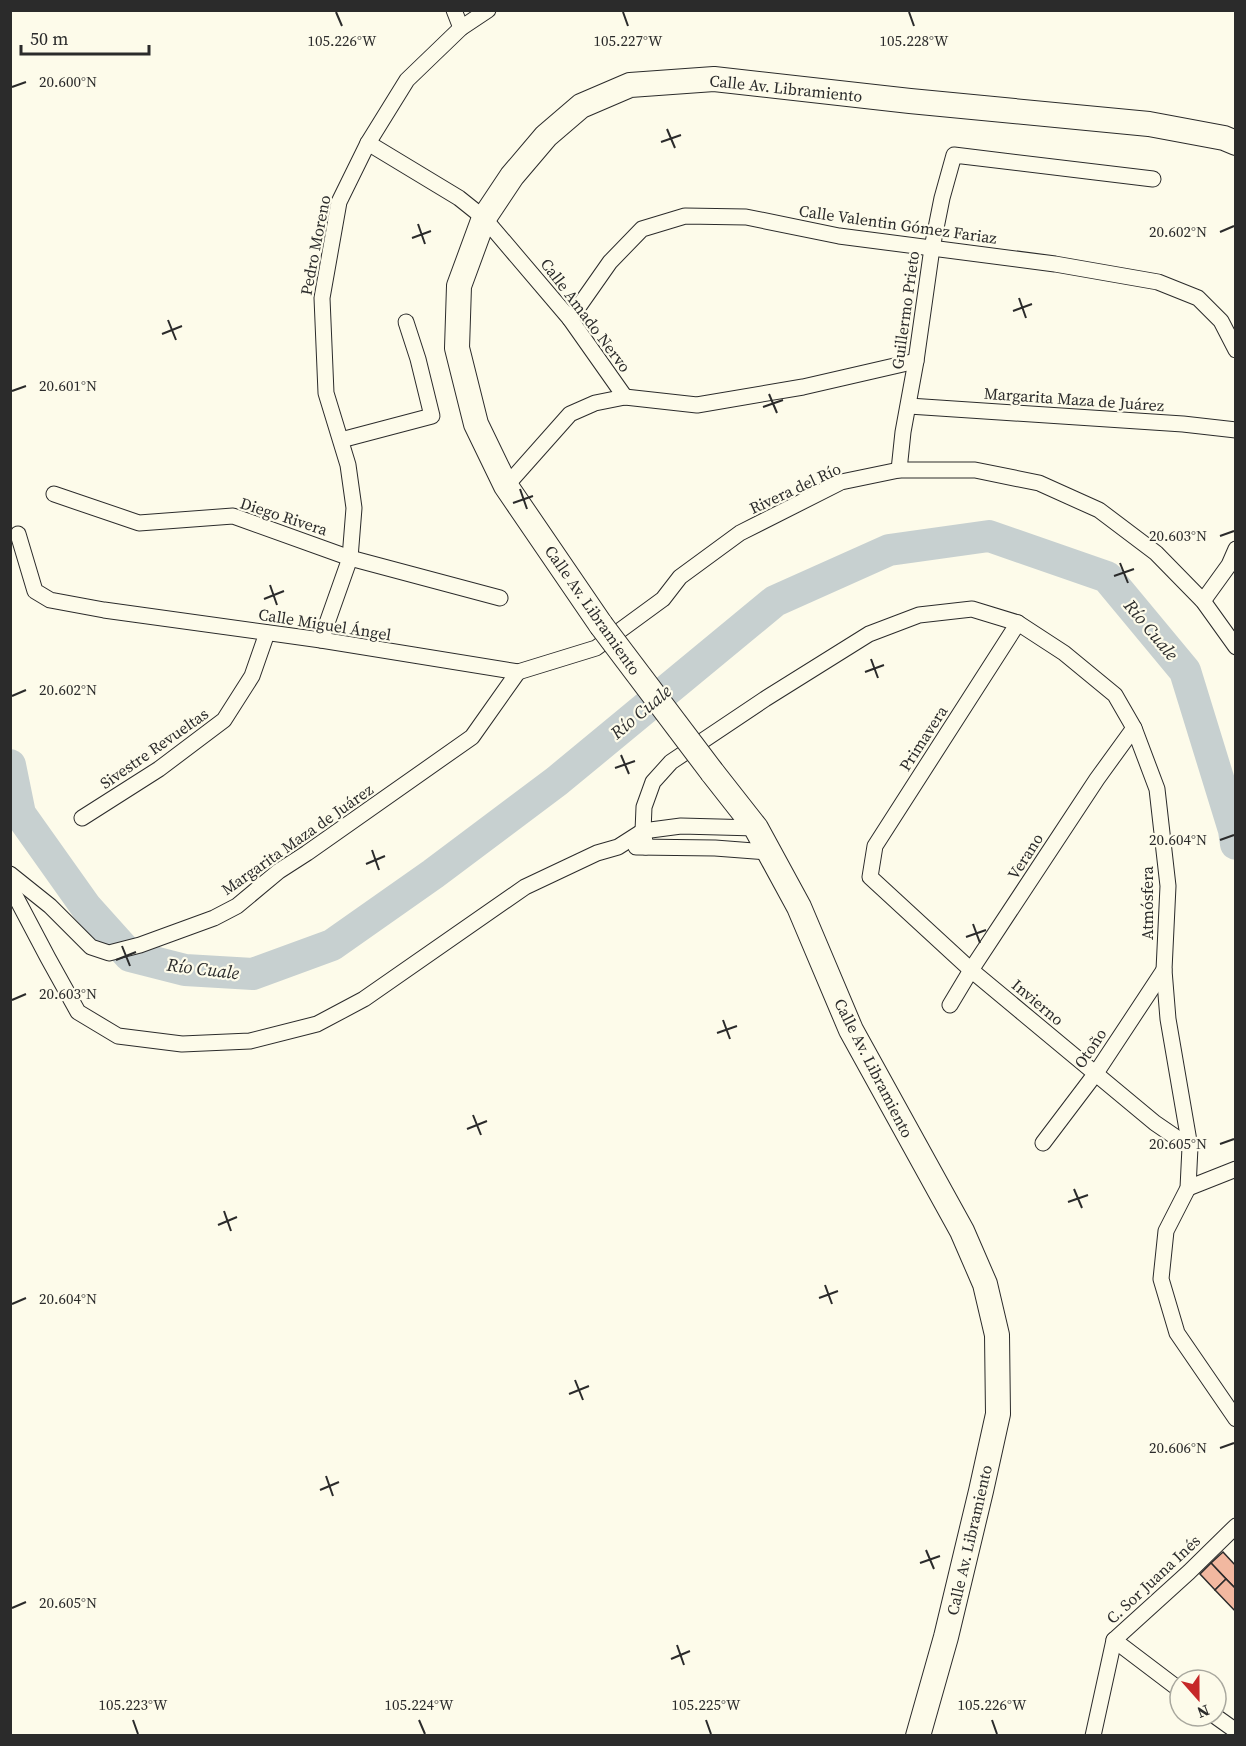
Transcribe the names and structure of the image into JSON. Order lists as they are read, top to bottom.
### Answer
{
  "streets": {
    "main road": ["Calle Av. Libramiento"],
    "street": [
      "Calle Valentin Gómez Fariaz",
      "Pedro Moreno",
      "Guillermo Prieto",
      "Calle Amado Nervo",
      "Margarita Maza de Juárez",
      "Rivera del Río",
      "Diego Rivera",
      "Calle Miguel Ángel",
      "Primavera",
      "Sivestre Revueltas",
      "Verano",
      "Atmósfera",
      "Invierno",
      "Otoño",
      "C. Sor Juana Inés"
    ]
  },
  "crossings": [
    ["Calle Av. Libramiento", "Calle Amado Nervo"],
    ["Calle Av. Libramiento", "Rivera del Río"],
    ["Calle Av. Libramiento", "Calle Miguel Ángel"],
    ["Calle Valentin Gómez Fariaz", "Guillermo Prieto"],
    ["Calle Valentin Gómez Fariaz", "Calle Amado Nervo"],
    ["Pedro Moreno", "Calle Amado Nervo"],
    ["Pedro Moreno", "Diego Rivera"],
    ["Pedro Moreno", "Calle Miguel Ángel"],
    ["Guillermo Prieto", "Calle Amado Nervo"],
    ["Guillermo Prieto", "Margarita Maza de Juárez"],
    ["Guillermo Prieto", "Rivera del Río"],
    ["Margarita Maza de Juárez", "Calle Miguel Ángel"],
    ["Rivera del Río", "Calle Miguel Ángel"],
    ["Calle Miguel Ángel", "Sivestre Revueltas"],
    ["Primavera", "Atmósfera"],
    ["Primavera", "Invierno"],
    ["Verano", "Atmósfera"],
    ["Verano", "Invierno"],
    ["Atmósfera", "Invierno"],
    ["Atmósfera", "Otoño"],
    ["Invierno", "Otoño"]
  ],
  "water": ["Río Cuale"],
  "scale_bar": "50 m",
  "north": "bottom",
  "coordinates": [
    "105.226°W",
    "105.227°W",
    "105.228°W",
    "20.600°N",
    "20.602°N",
    "20.601°N",
    "20.603°N",
    "20.604°N",
    "20.605°N",
    "20.606°N",
    "105.223°W",
    "105.224°W",
    "105.225°W"
  ]
}
